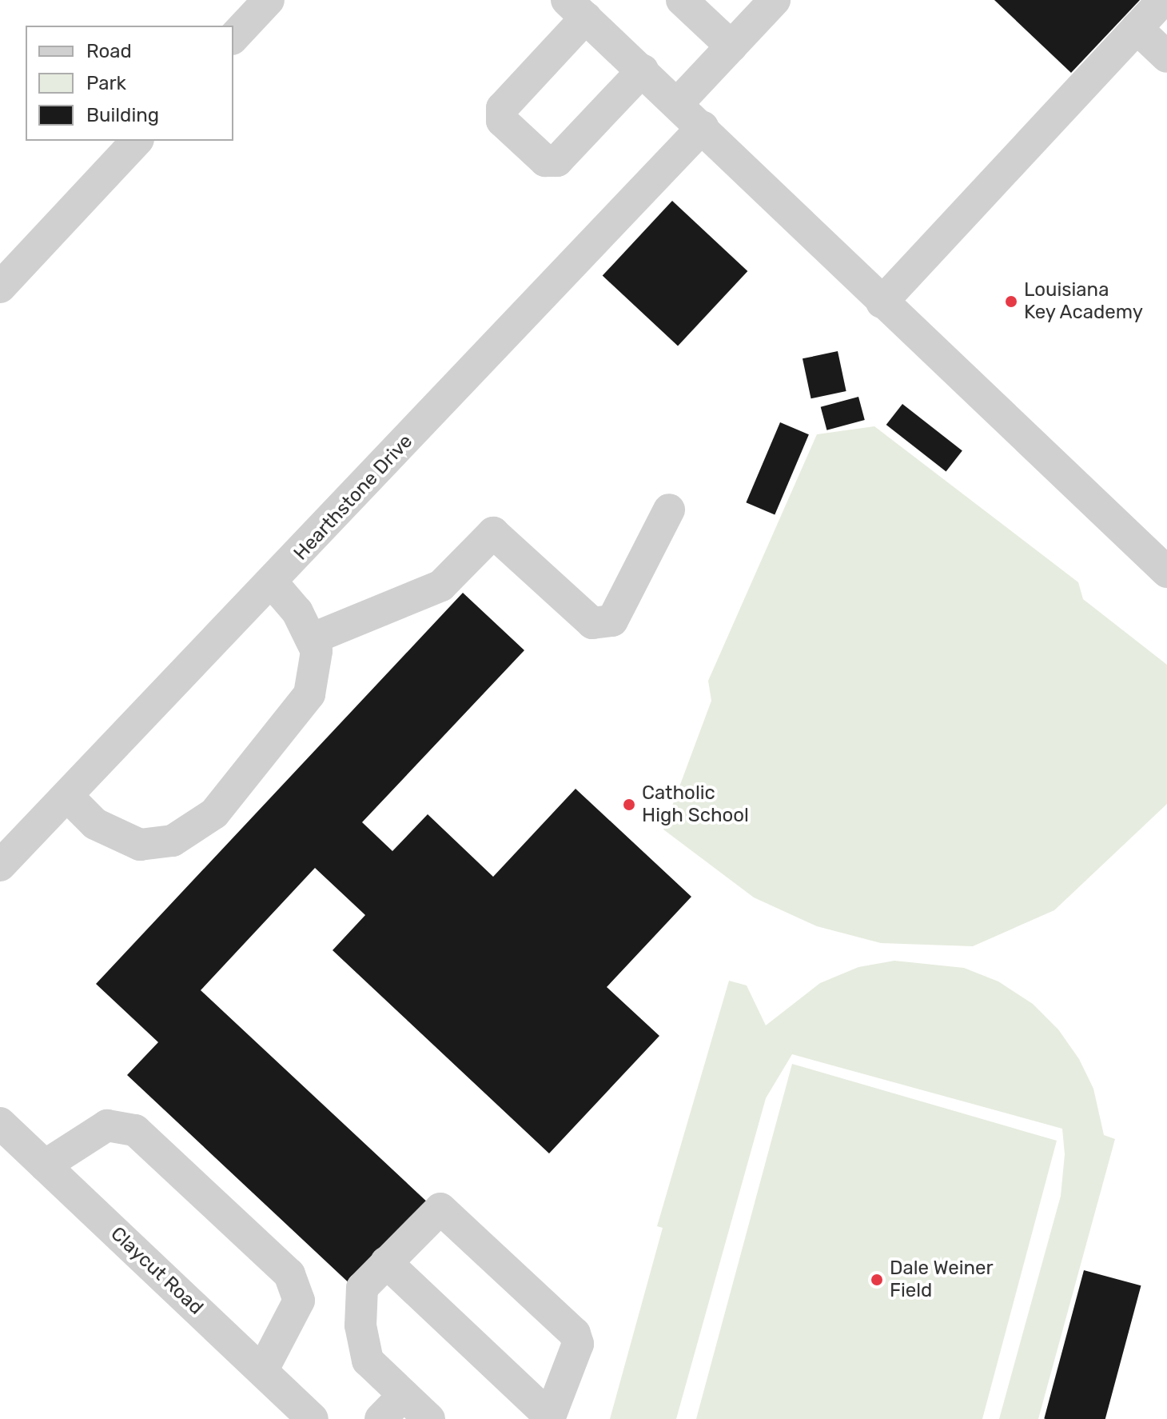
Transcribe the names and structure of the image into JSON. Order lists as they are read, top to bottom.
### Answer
{
  "streets": {
    "street": ["Hearthstone Drive", "Claycut Road"]
  },
  "places": ["Louisiana Key Academy", "Catholic High School", "Dale Weiner Field"],
  "legend": ["Road", "Park", "Building"]
}
